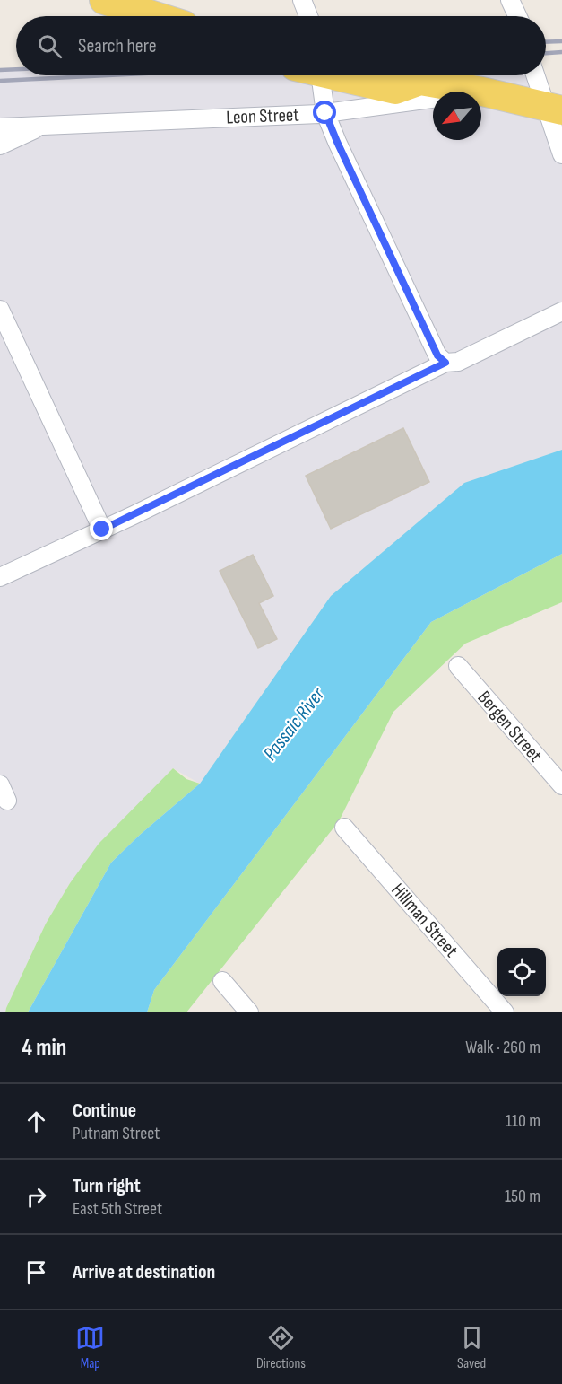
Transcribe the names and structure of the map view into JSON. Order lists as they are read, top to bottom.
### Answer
{
  "streets": {
    "street": ["Leon Street", "Bergen Street", "Hillman Street"]
  },
  "water": ["Passaic River"],
  "north": "bottom left",
  "page": {
    "search": "Search here",
    "heading": ["4 min", "Walk · 260 m"],
    "list": [
      ["Continue", "Putnam Street", "110 m"],
      ["Turn right", "East 5th Street", "150 m"],
      "Arrive at destination"
    ],
    "nav": ["Map", "Directions", "Saved"]
  }
}
